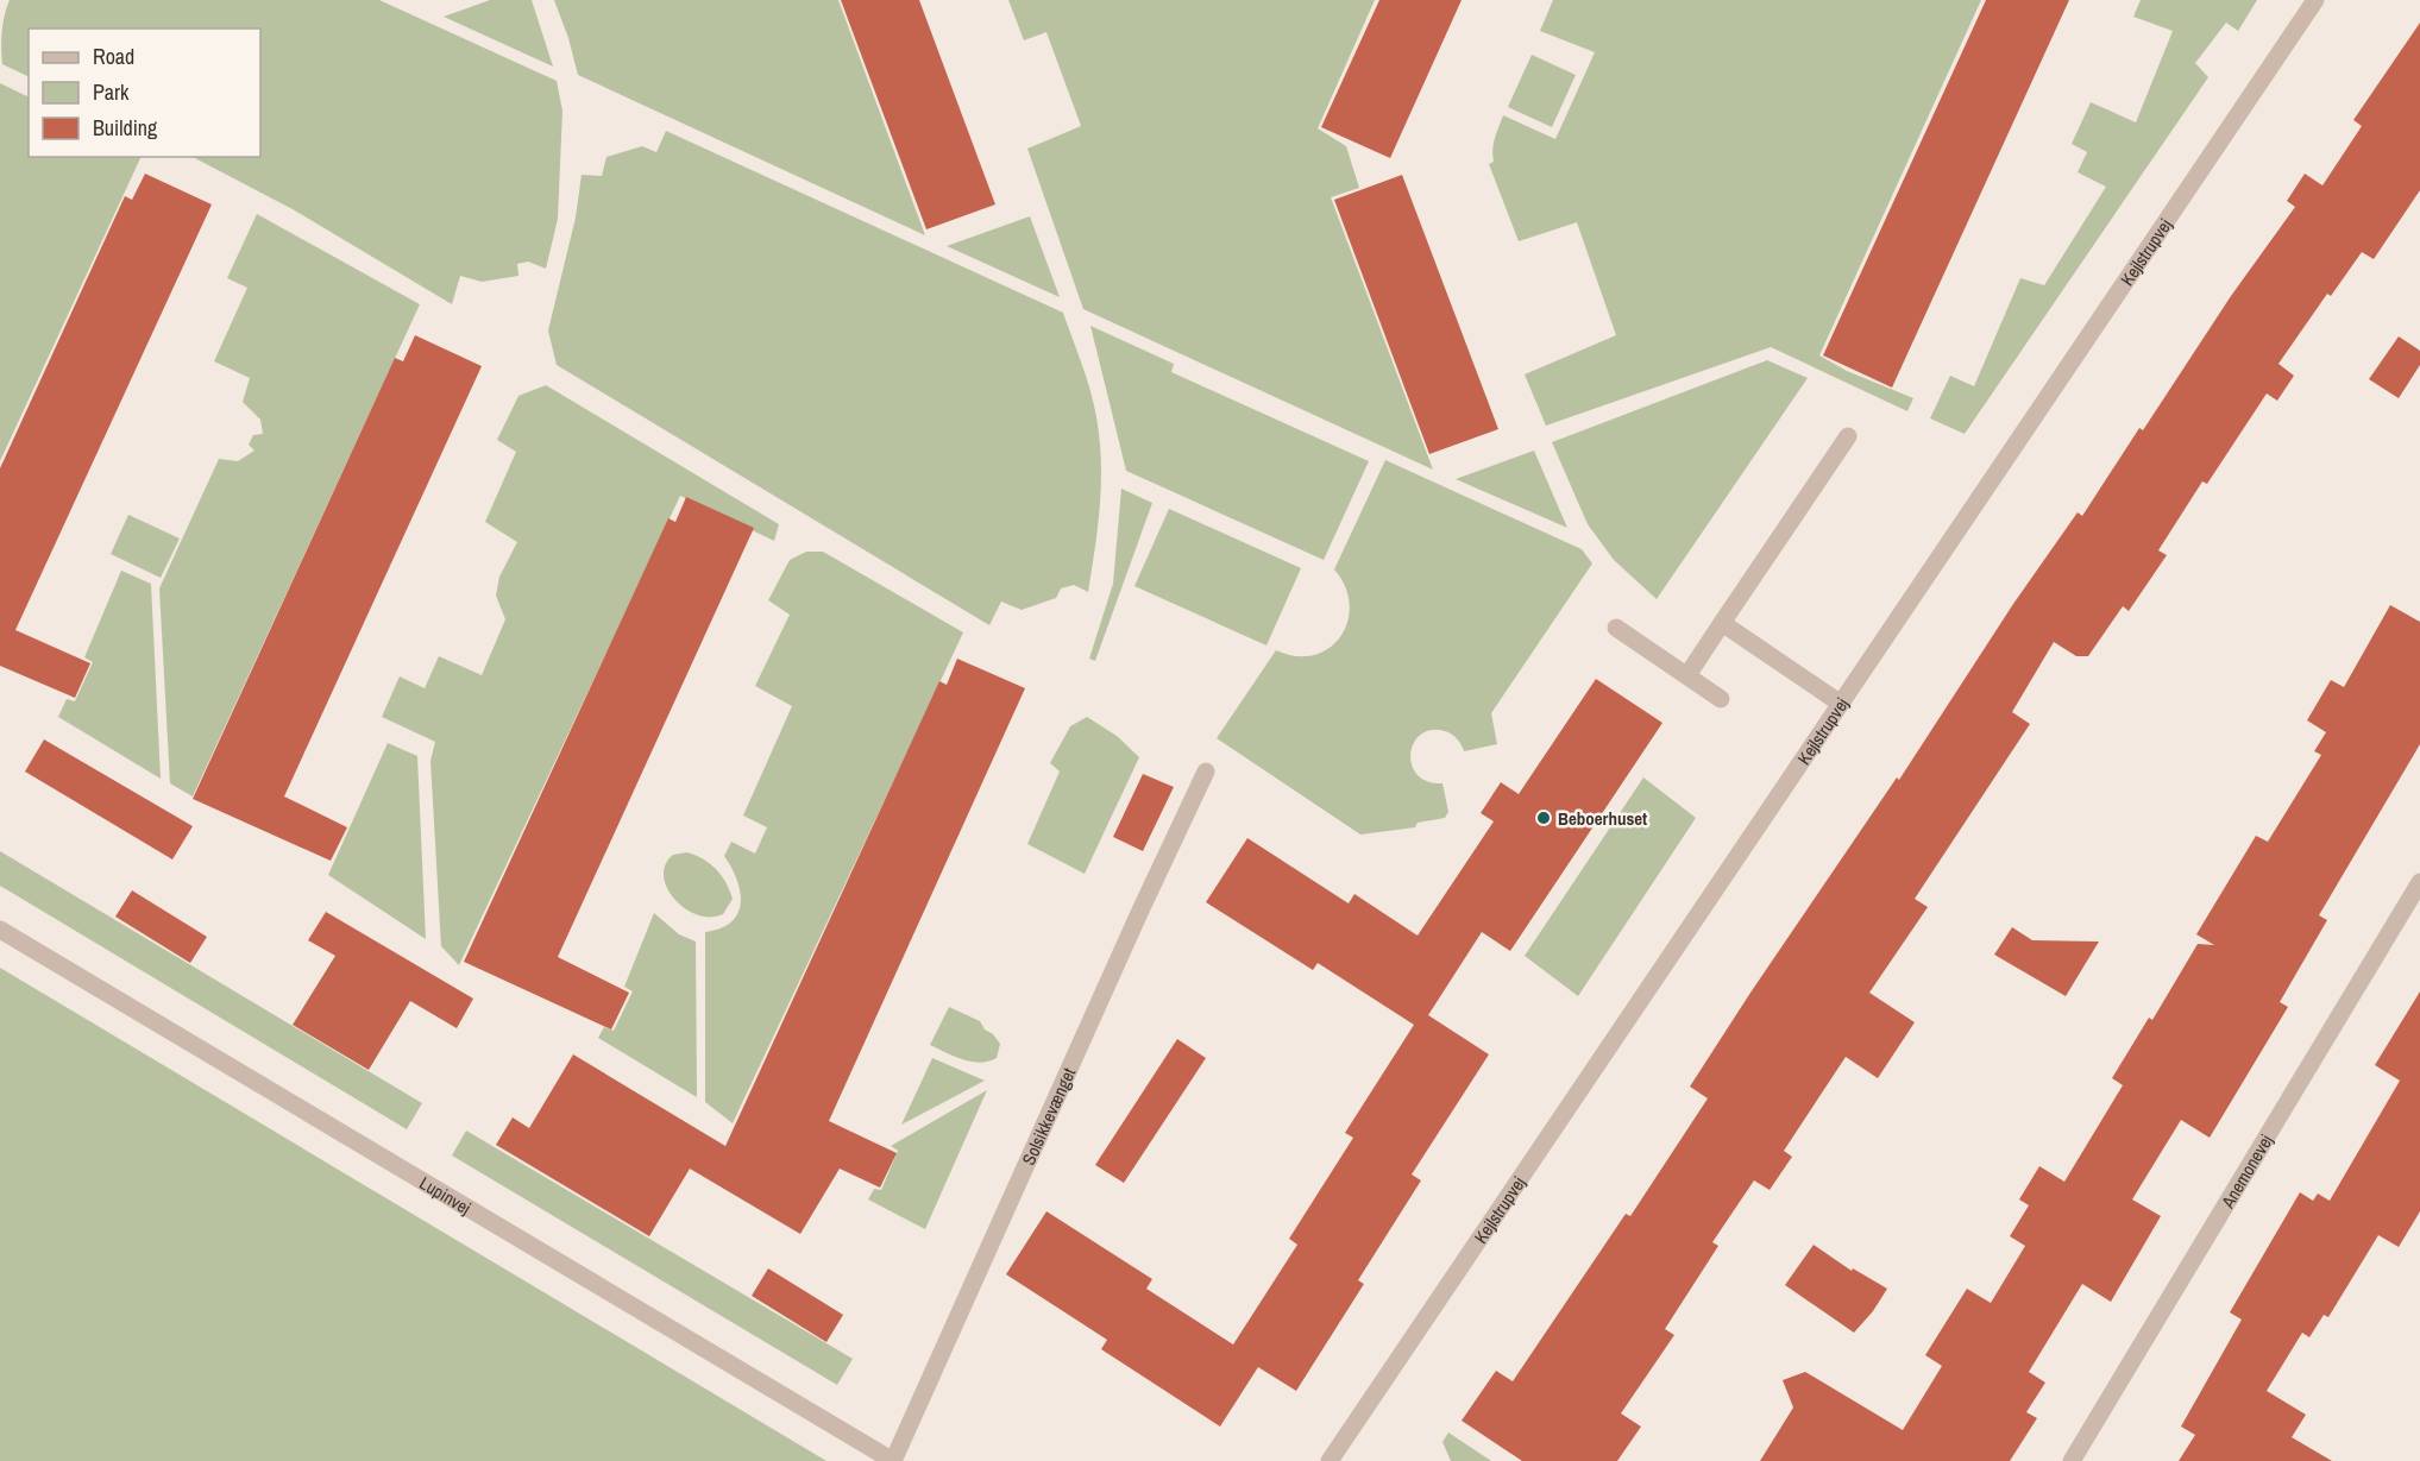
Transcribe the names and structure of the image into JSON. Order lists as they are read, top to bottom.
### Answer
{
  "streets": {
    "street": [
      "Kejlstrupvej",
      "Solsikkevænget",
      "Anemonevej",
      "Lupinvej"
    ]
  },
  "crossings": [
    ["Solsikkevænget", "Lupinvej"]
  ],
  "places": ["Beboerhuset"],
  "legend": ["Road", "Park", "Building"]
}
